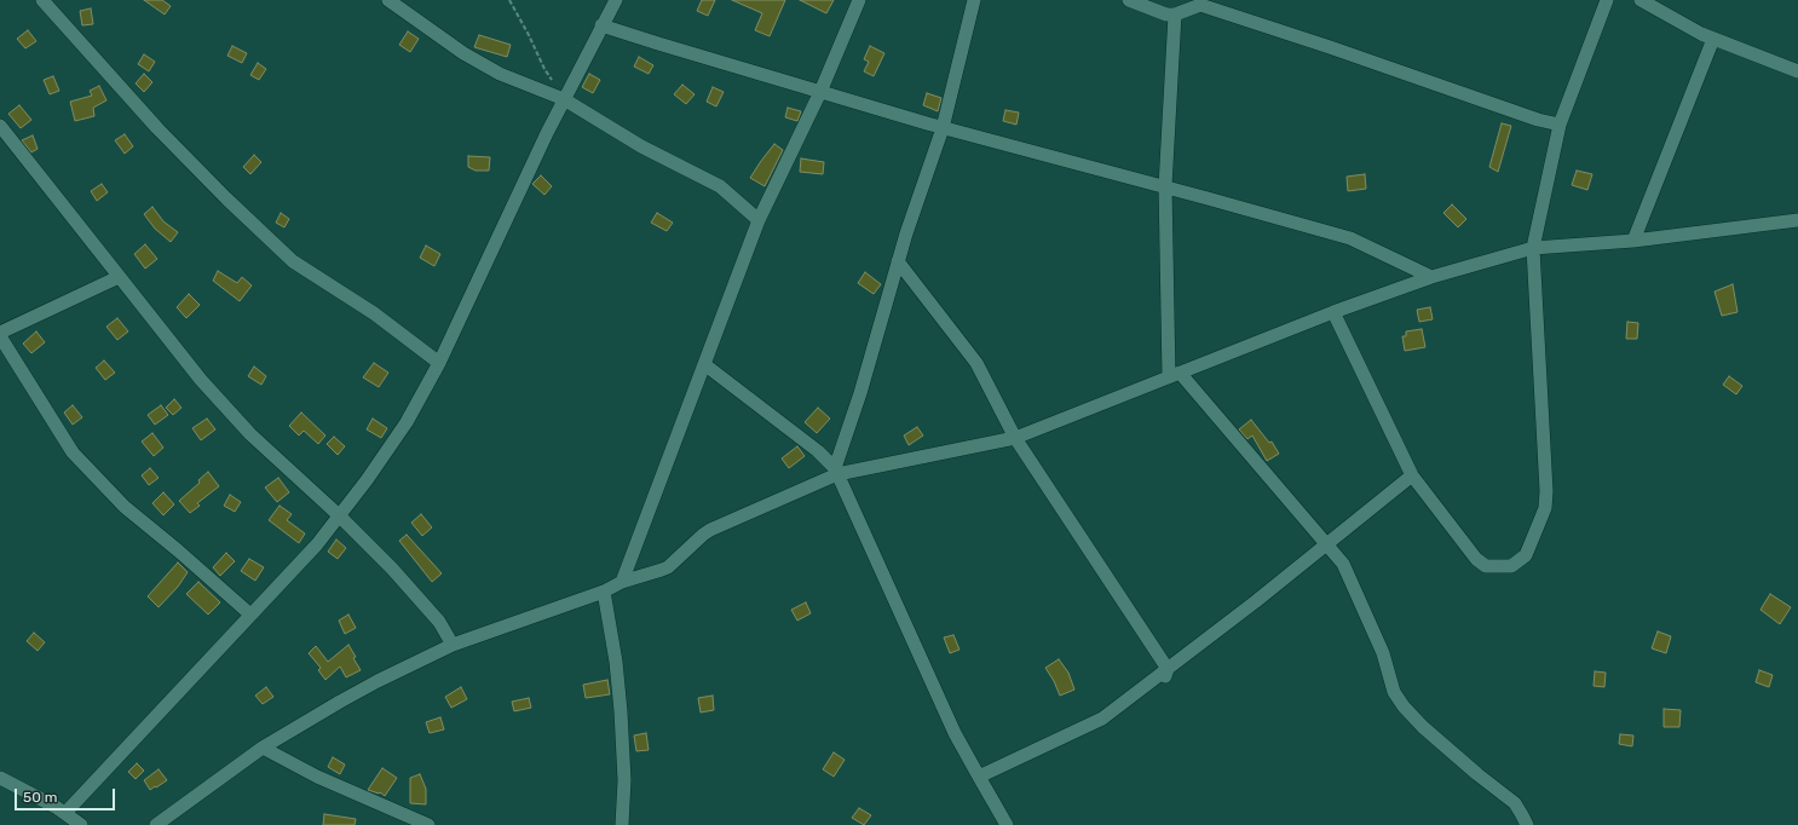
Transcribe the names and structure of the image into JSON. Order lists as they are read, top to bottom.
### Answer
{
  "scale_bar": "50 m"
}
